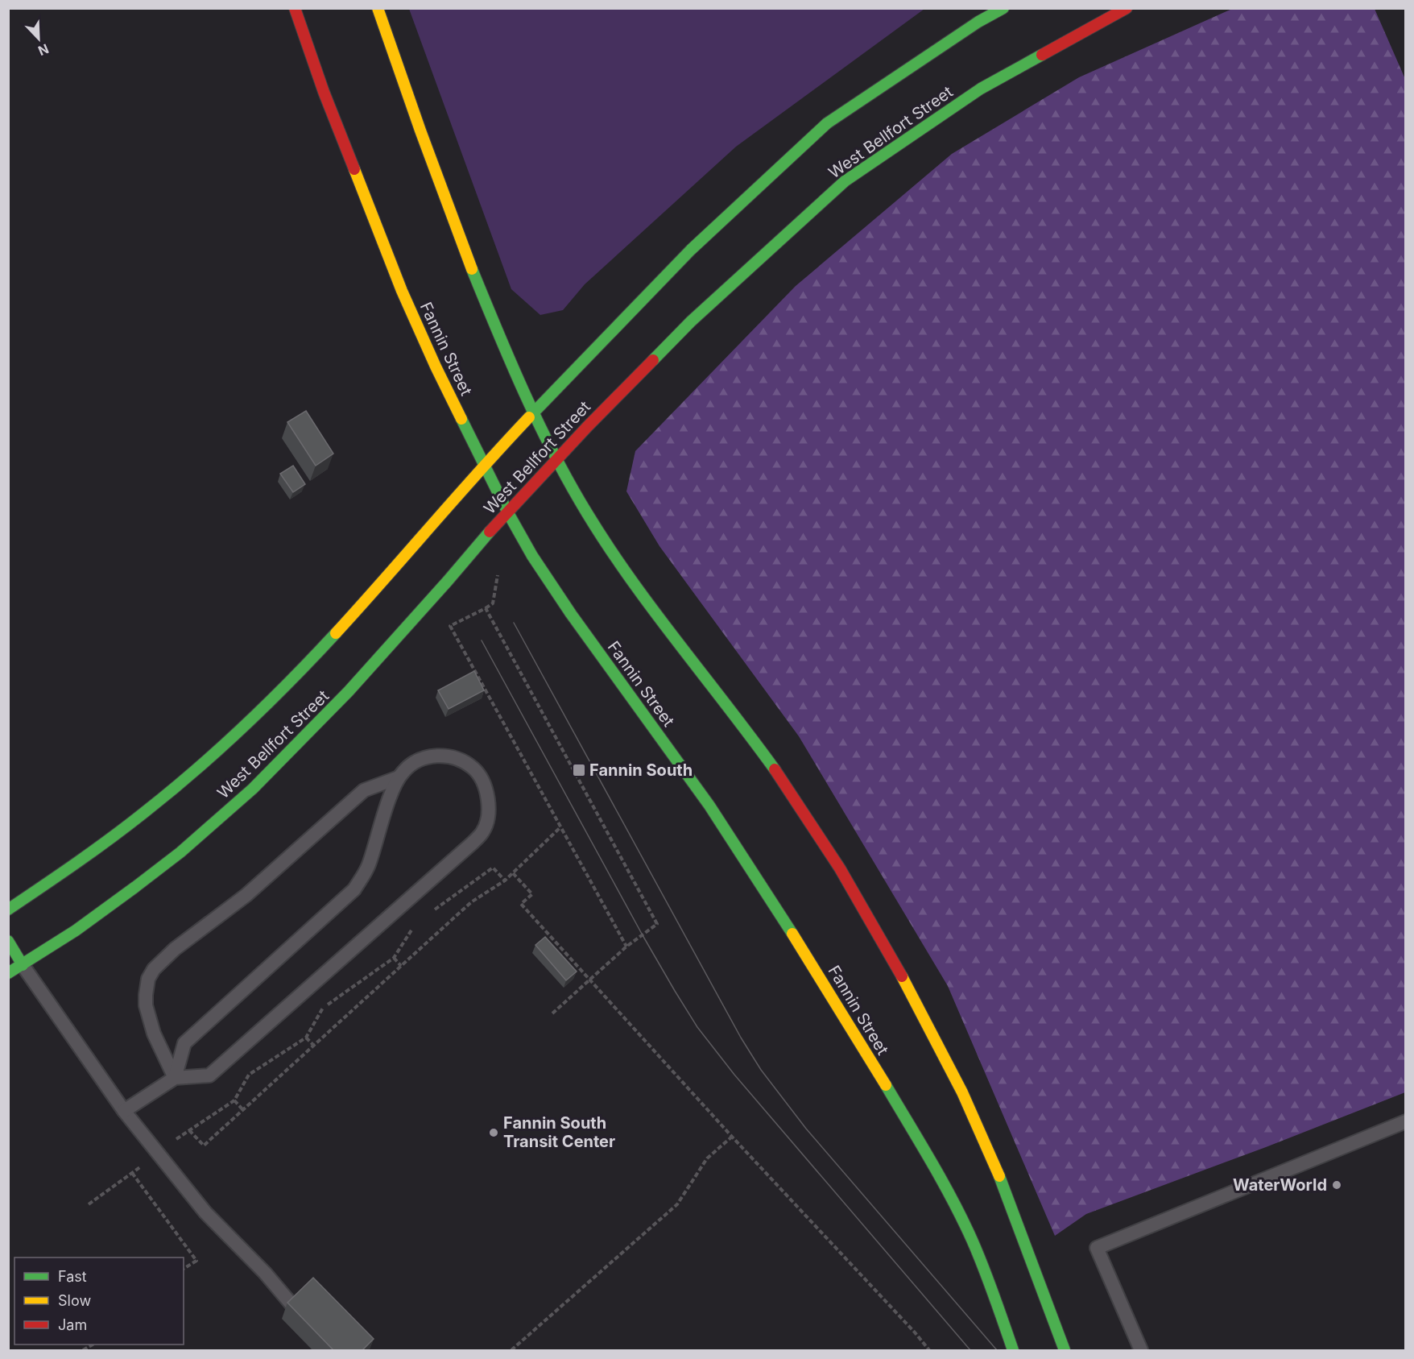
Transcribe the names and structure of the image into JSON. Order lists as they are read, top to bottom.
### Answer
{
  "streets": {
    "main road": ["West Bellfort Street", "Fannin Street"]
  },
  "crossings": [
    ["West Bellfort Street", "Fannin Street"]
  ],
  "places": {
    "transit": ["Fannin South"],
    "other": ["Fannin South Transit Center", "WaterWorld"]
  },
  "legend": ["Fast", "Slow", "Jam"],
  "north": "bottom right"
}
